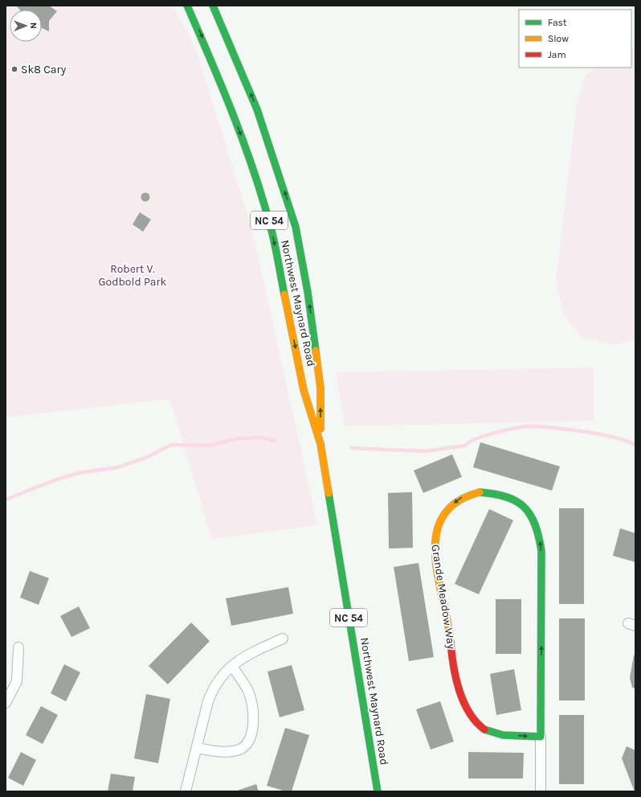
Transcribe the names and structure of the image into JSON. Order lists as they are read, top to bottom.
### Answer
{
  "streets": {
    "main road": ["NC 54", "Northwest Maynard Road", "Grande Meadow Way"]
  },
  "parks": ["Robert V. Godbold Park"],
  "places": ["Sk8 Cary"],
  "legend": ["Fast", "Slow", "Jam"],
  "north": "right"
}
